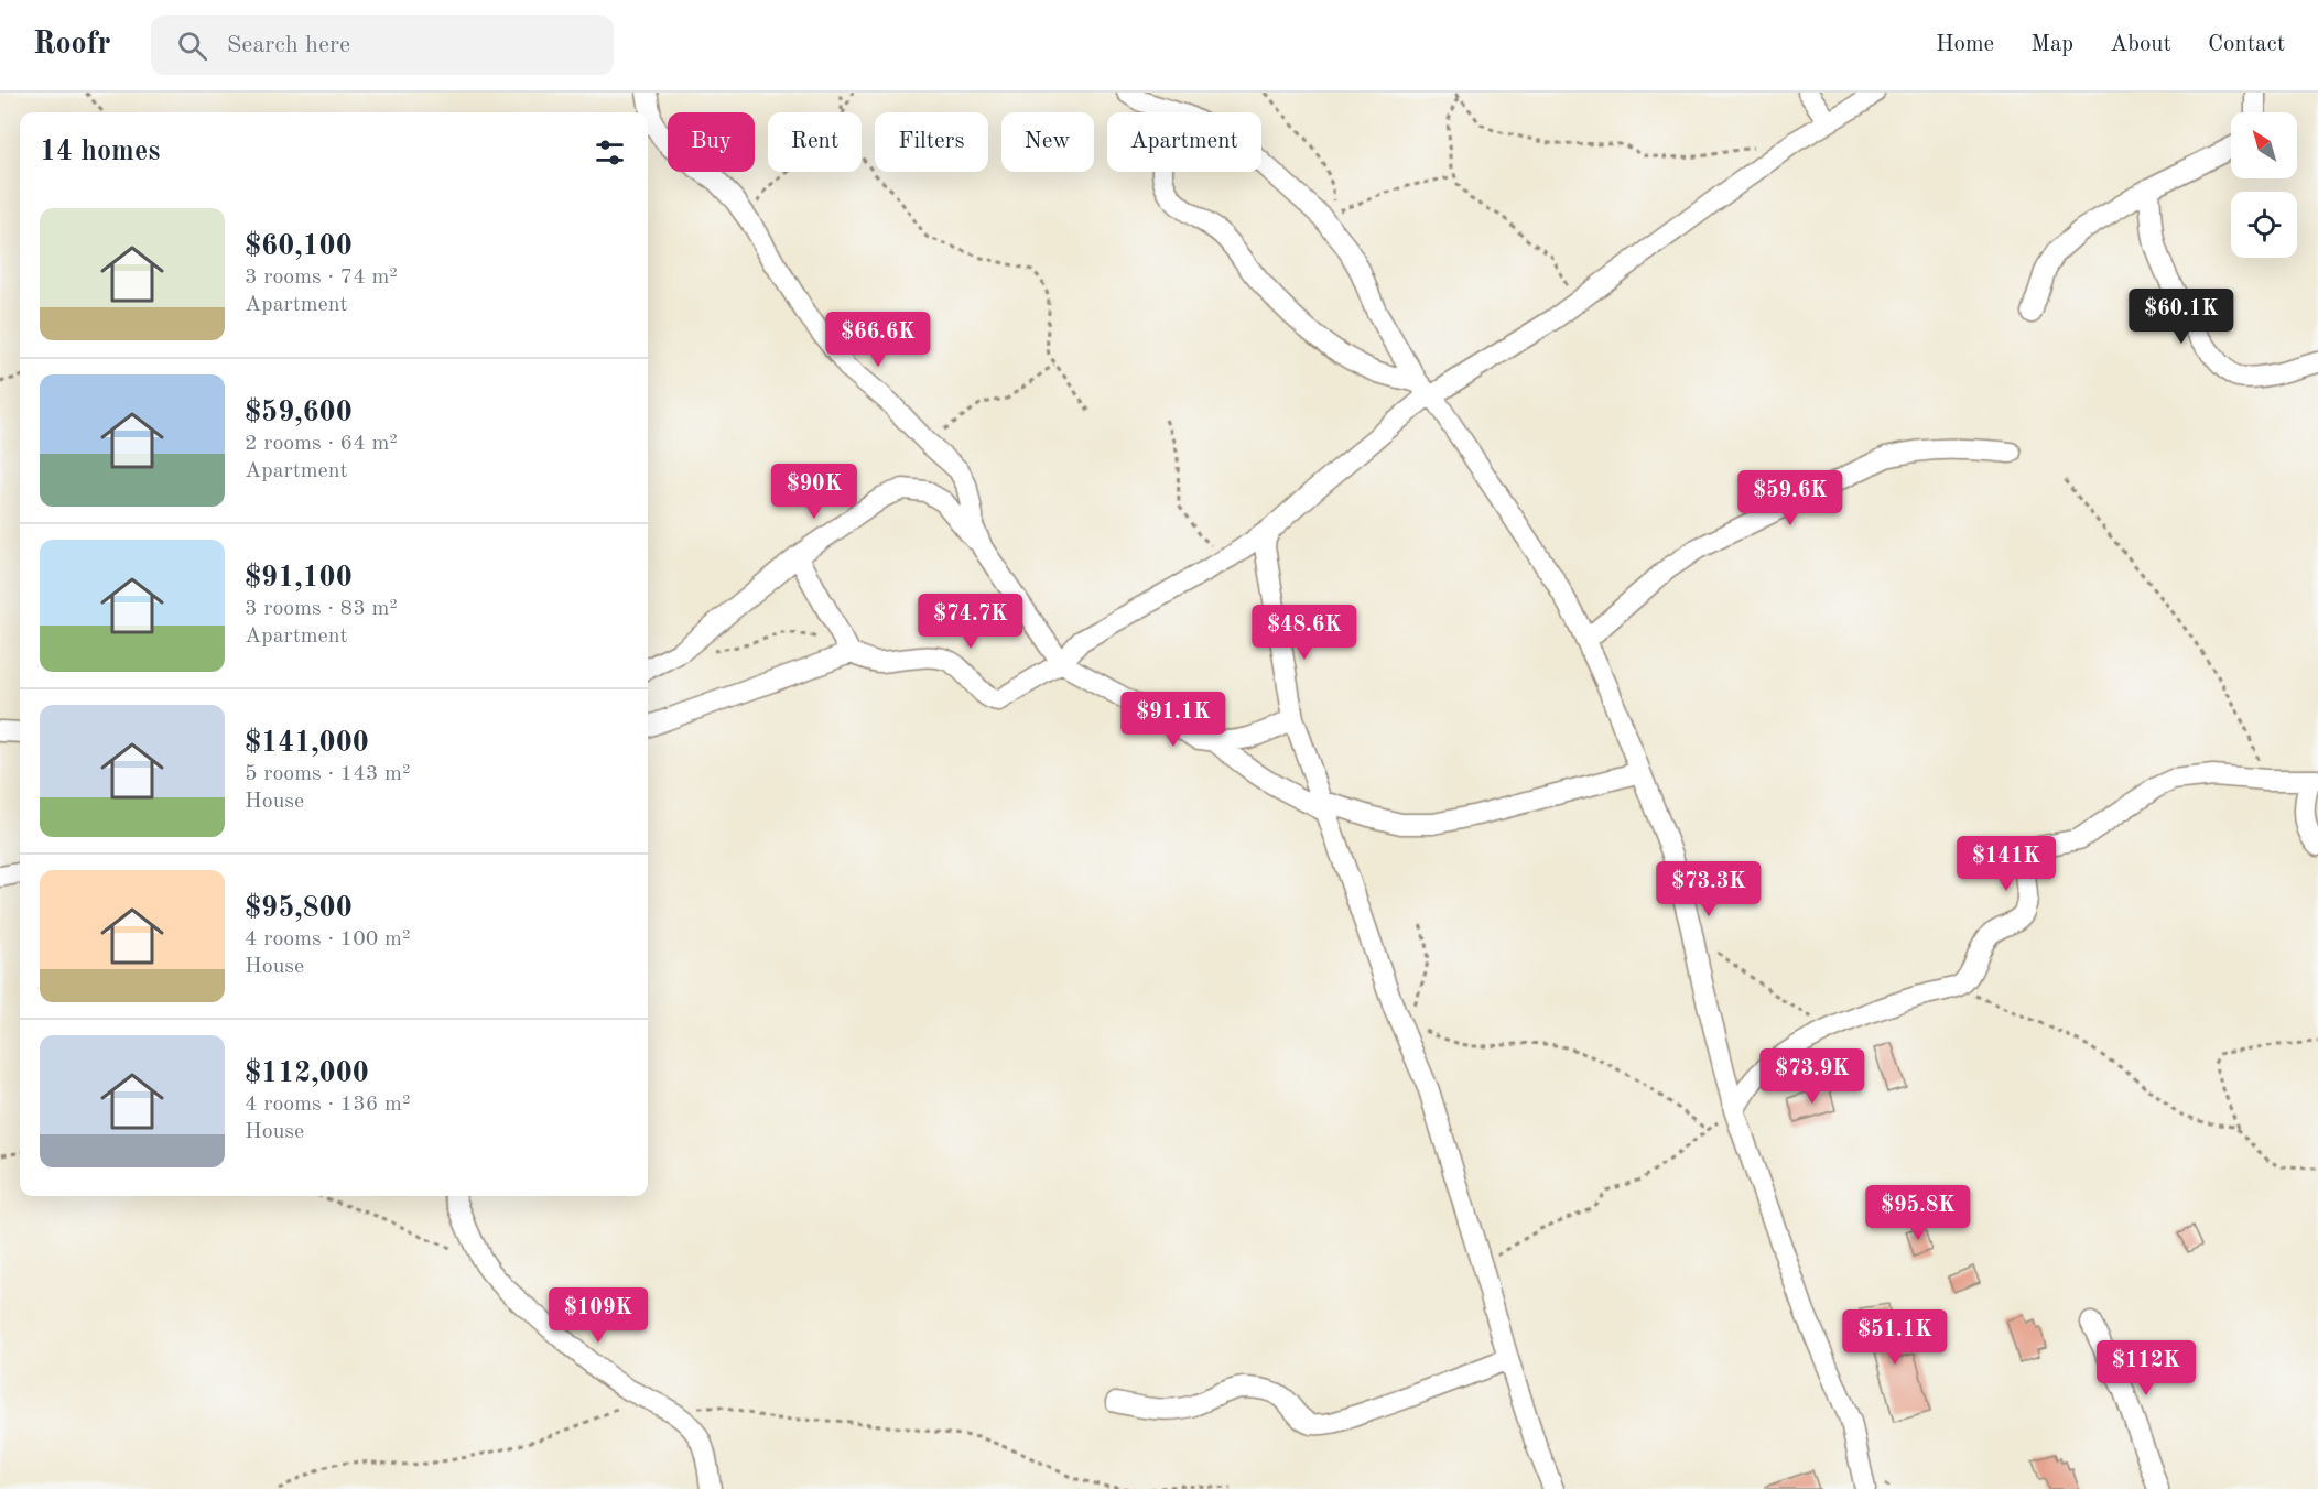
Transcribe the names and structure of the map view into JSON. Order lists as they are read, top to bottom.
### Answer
{
  "north": "top left",
  "page": {
    "header": "Roofr",
    "search": "Search here",
    "nav": [
      "Home",
      "Map",
      "About",
      "Contact"
    ],
    "chip": [
      "Buy",
      "Rent",
      "Filters",
      "New",
      "Apartment"
    ],
    "heading": "14 homes",
    "list": [
      {
        "name": "$60,100",
        "note": "3 rooms · 74 m² · Apartment"
      },
      {
        "name": "$59,600",
        "note": "2 rooms · 64 m² · Apartment"
      },
      {
        "name": "$91,100",
        "note": "3 rooms · 83 m² · Apartment"
      },
      {
        "name": "$141,000",
        "note": "5 rooms · 143 m² · House"
      },
      {
        "name": "$95,800",
        "note": "4 rooms · 100 m² · House"
      },
      {
        "name": "$112,000",
        "note": "4 rooms · 136 m² · House"
      }
    ],
    "price": [
      "$60.1K",
      "$66.6K",
      "$90K",
      "$59.6K",
      "$74.7K",
      "$48.6K",
      "$91.1K",
      "$141K",
      "$73.3K",
      "$73.9K",
      "$95.8K",
      "$109K",
      "$51.1K",
      "$112K"
    ]
  }
}
